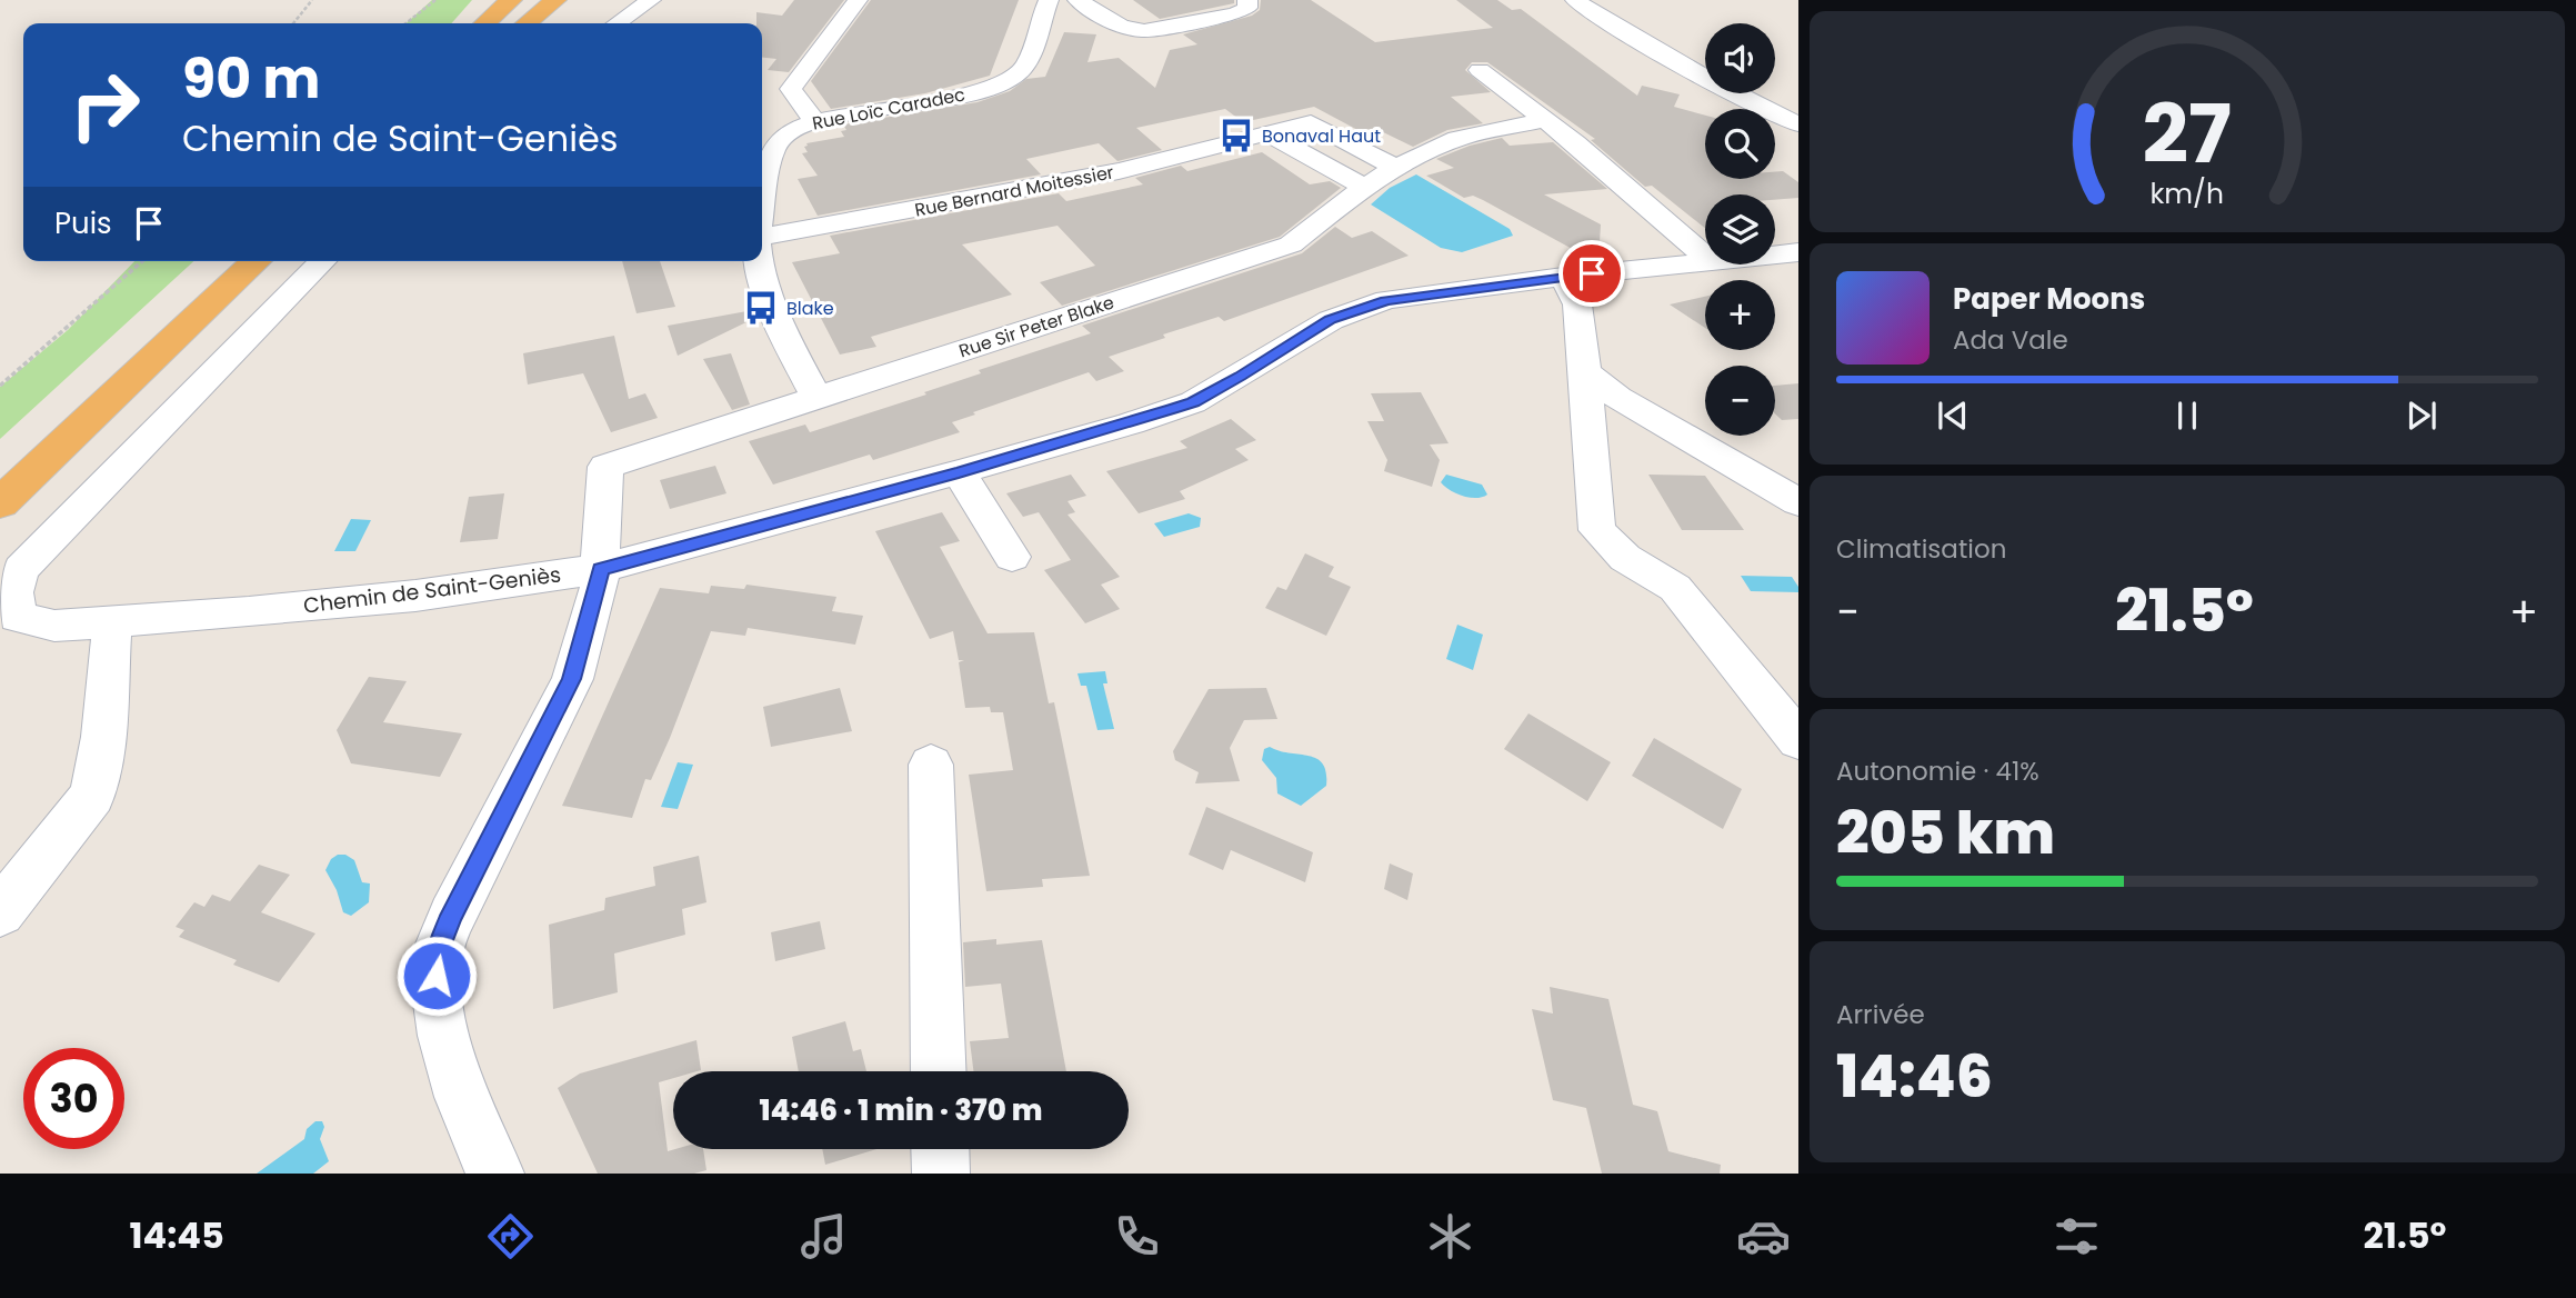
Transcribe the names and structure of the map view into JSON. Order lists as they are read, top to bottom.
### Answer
{
  "streets": {
    "street": [
      "Rue Loïc Caradec",
      "Rue Bernard Moitessier",
      "Rue Sir Peter Blake",
      "Chemin de Saint-Geniès"
    ]
  },
  "crossings": [
    ["Rue Loïc Caradec", "Rue Sir Peter Blake"],
    ["Rue Bernard Moitessier", "Rue Sir Peter Blake"],
    ["Rue Sir Peter Blake", "Chemin de Saint-Geniès"]
  ],
  "places": {
    "bus stop": ["Bonaval Haut", "Blake"]
  },
  "page": {
    "map_buttons": ["+", "−"],
    "turn": ["90 m", "Chemin de Saint-Geniès"],
    "then": "Puis",
    "song": ["Paper Moons", "Ada Vale"],
    "tile": [
      "Climatisation",
      ["Autonomie · 41%", "205 km"],
      ["Arrivée", "14:46"]
    ],
    "heat": ["−", "21.5°", "+"],
    "limit": "30",
    "trip": "14:46 · 1 min · 370 m",
    "tabs": ["14:45", "21.5°"],
    "gauge": ["27", "km/h"]
  }
}
